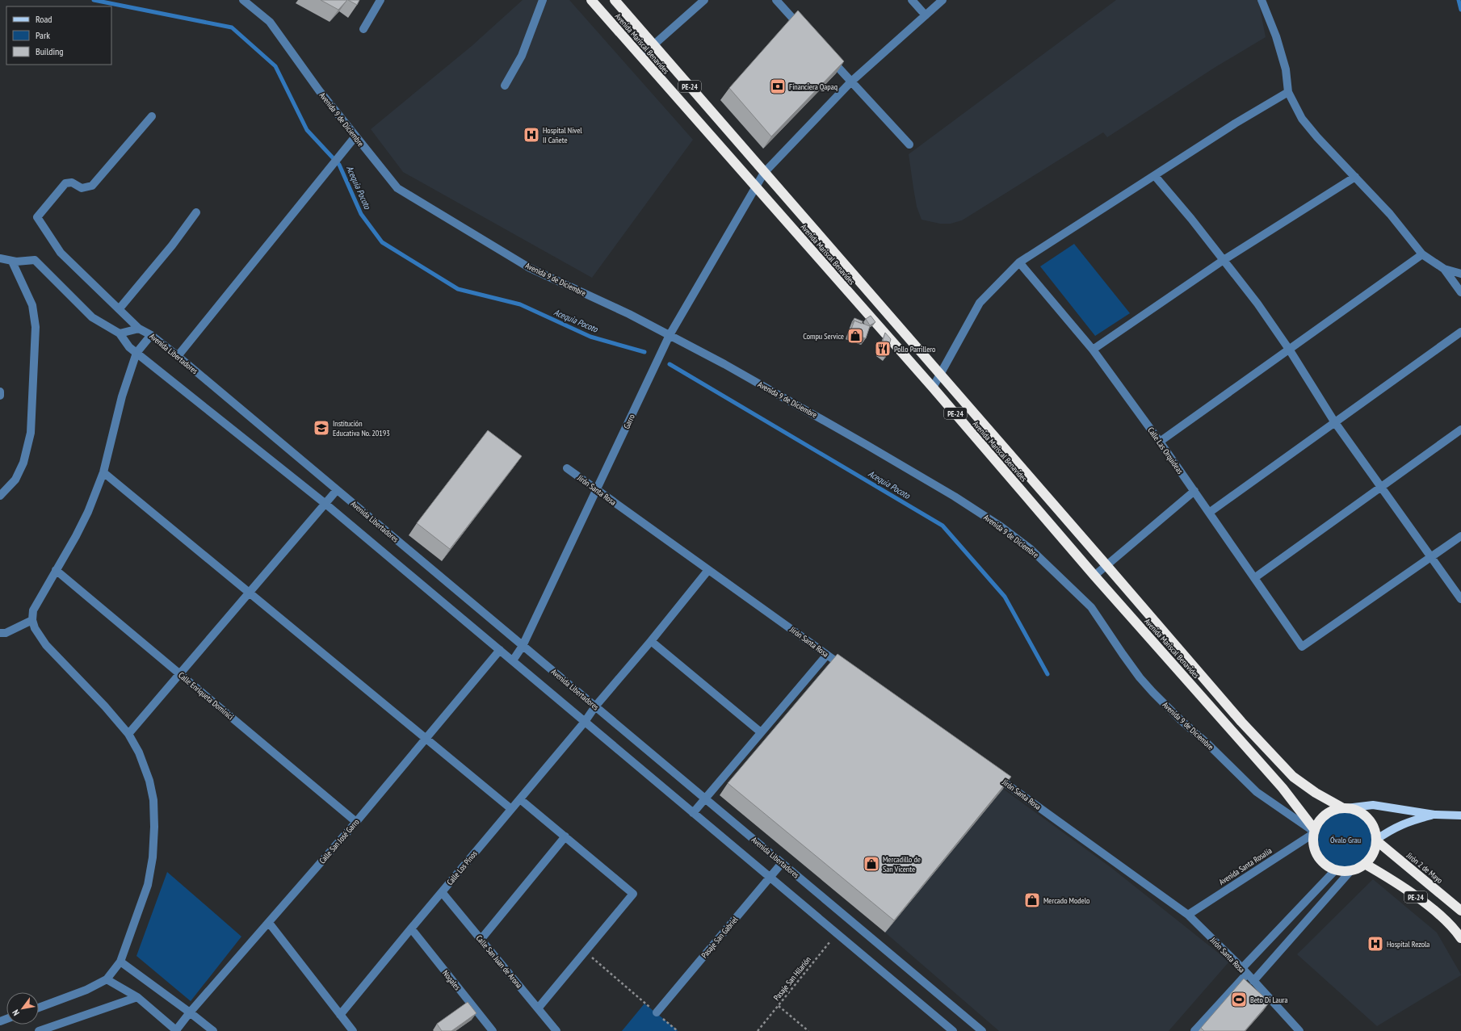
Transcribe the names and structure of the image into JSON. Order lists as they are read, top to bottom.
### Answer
{
  "streets": {
    "highway": ["Avenida Mariscal Benavides", "PE-24", "Jirón 2 de Mayo"],
    "street": [
      "Avenida 9 de Diciembre",
      "Avenida Libertadores",
      "Garro",
      "Calle Las Orquideas",
      "Jirón Santa Rosa",
      "Calle Enriqueta Dominici",
      "Calle San José Garro",
      "Avenida Santa Rosalía",
      "Calle Los Pinos",
      "Pasaje San Gabriel",
      "Calle San Juan de Arona",
      "Nogales"
    ],
    "path": ["Pasaje San Hilarión"]
  },
  "crossings": [
    ["Avenida Mariscal Benavides", "PE-24"],
    ["Avenida Mariscal Benavides", "Avenida 9 de Diciembre"],
    ["Avenida Mariscal Benavides", "Garro"],
    ["Avenida Mariscal Benavides", "Avenida Santa Rosalía"],
    ["Avenida Mariscal Benavides", "Jirón 2 de Mayo"],
    ["PE-24", "Avenida 9 de Diciembre"],
    ["PE-24", "Avenida Santa Rosalía"],
    ["PE-24", "Jirón 2 de Mayo"],
    ["Avenida 9 de Diciembre", "Garro"],
    ["Avenida 9 de Diciembre", "Avenida Santa Rosalía"],
    ["Avenida 9 de Diciembre", "Jirón 2 de Mayo"],
    ["Avenida Libertadores", "Garro"],
    ["Avenida Libertadores", "Calle Los Pinos"],
    ["Avenida Libertadores", "Pasaje San Gabriel"],
    ["Garro", "Jirón Santa Rosa"],
    ["Jirón Santa Rosa", "Avenida Santa Rosalía"],
    ["Jirón Santa Rosa", "Calle Los Pinos"],
    ["Calle Enriqueta Dominici", "Calle San José Garro"],
    ["Avenida Santa Rosalía", "Jirón 2 de Mayo"],
    ["Calle Los Pinos", "Calle San Juan de Arona"],
    ["Calle Los Pinos", "Nogales"]
  ],
  "water": ["Acequia Pocoto"],
  "parks": ["Óvalo Grau"],
  "places": {
    "bank": ["Financiera Qapaq"],
    "hospital": ["Hospital Nivel II Cañete", "Hospital Rezola"],
    "shop": ["Compu Service", "Mercadillo de San Vicente", "Mercado Modelo"],
    "restaurant": ["Pollo Parrillero"],
    "school or university": ["Institución Educativa No. 20193"],
    "sports": ["Beto Di Laura"]
  },
  "legend": ["Road", "Park", "Building"],
  "north": "bottom left"
}
